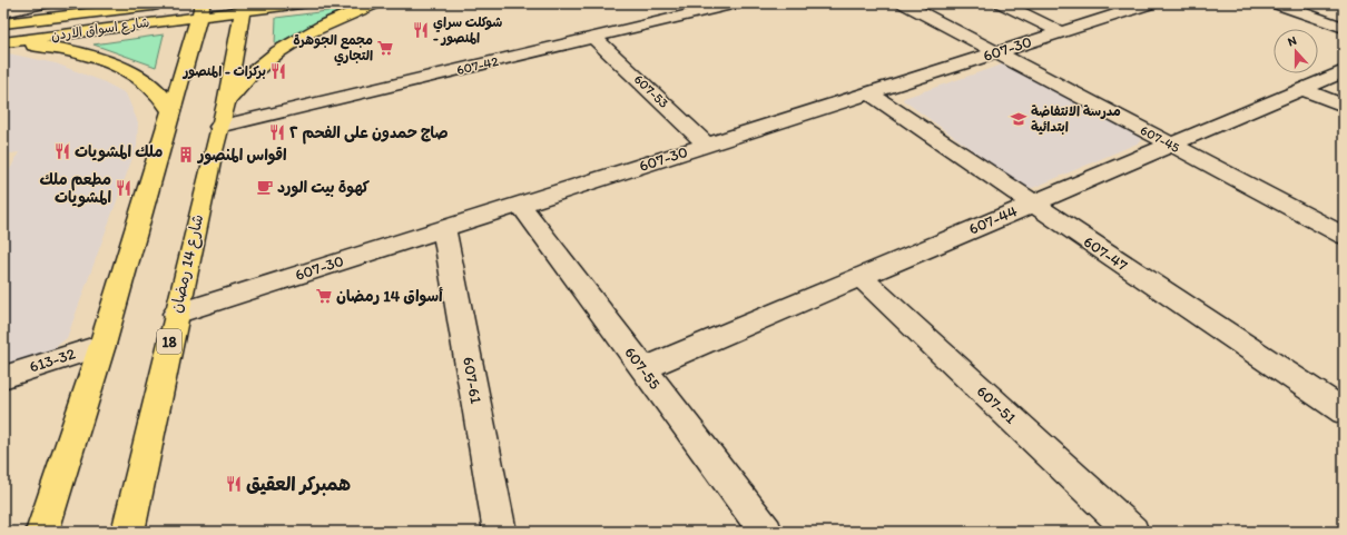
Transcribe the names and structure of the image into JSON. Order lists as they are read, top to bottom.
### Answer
{
  "streets": {
    "main road": ["شارع اسواق الاردن", "شارع 14 رمضان", "18"],
    "street": [
      "607-30",
      "607-42",
      "607-53",
      "607-45",
      "607-44",
      "607-47",
      "613-32",
      "607-55",
      "607-61",
      "607-51"
    ]
  },
  "crossings": [
    ["شارع اسواق الاردن", "شارع 14 رمضان"],
    ["607-30", "607-53"],
    ["607-30", "607-45"],
    ["607-30", "607-47"],
    ["607-30", "شارع 14 رمضان"],
    ["607-30", "607-55"],
    ["607-30", "607-61"],
    ["607-42", "607-53"],
    ["607-42", "شارع 14 رمضان"],
    ["607-45", "607-44"],
    ["607-44", "607-47"],
    ["607-44", "607-55"],
    ["607-44", "607-51"]
  ],
  "places": {
    "restaurant": [
      "شوكلت سراي - المنصور",
      "بركرات - المنصور",
      "صاج حمدون على الفحم ٢",
      "ملك المشويات",
      "مطعم ملك المشويات",
      "همبركر العقيق"
    ],
    "supermarket": ["مجمع الجوهرة التجاري", "أسواق 14 رمضان"],
    "school or university": ["مدرسة الانتفاضة ابتدائية"],
    "building": ["اقواس المنصور"],
    "cafe": ["كهوة بيت الورد"]
  },
  "north": "top"
}
